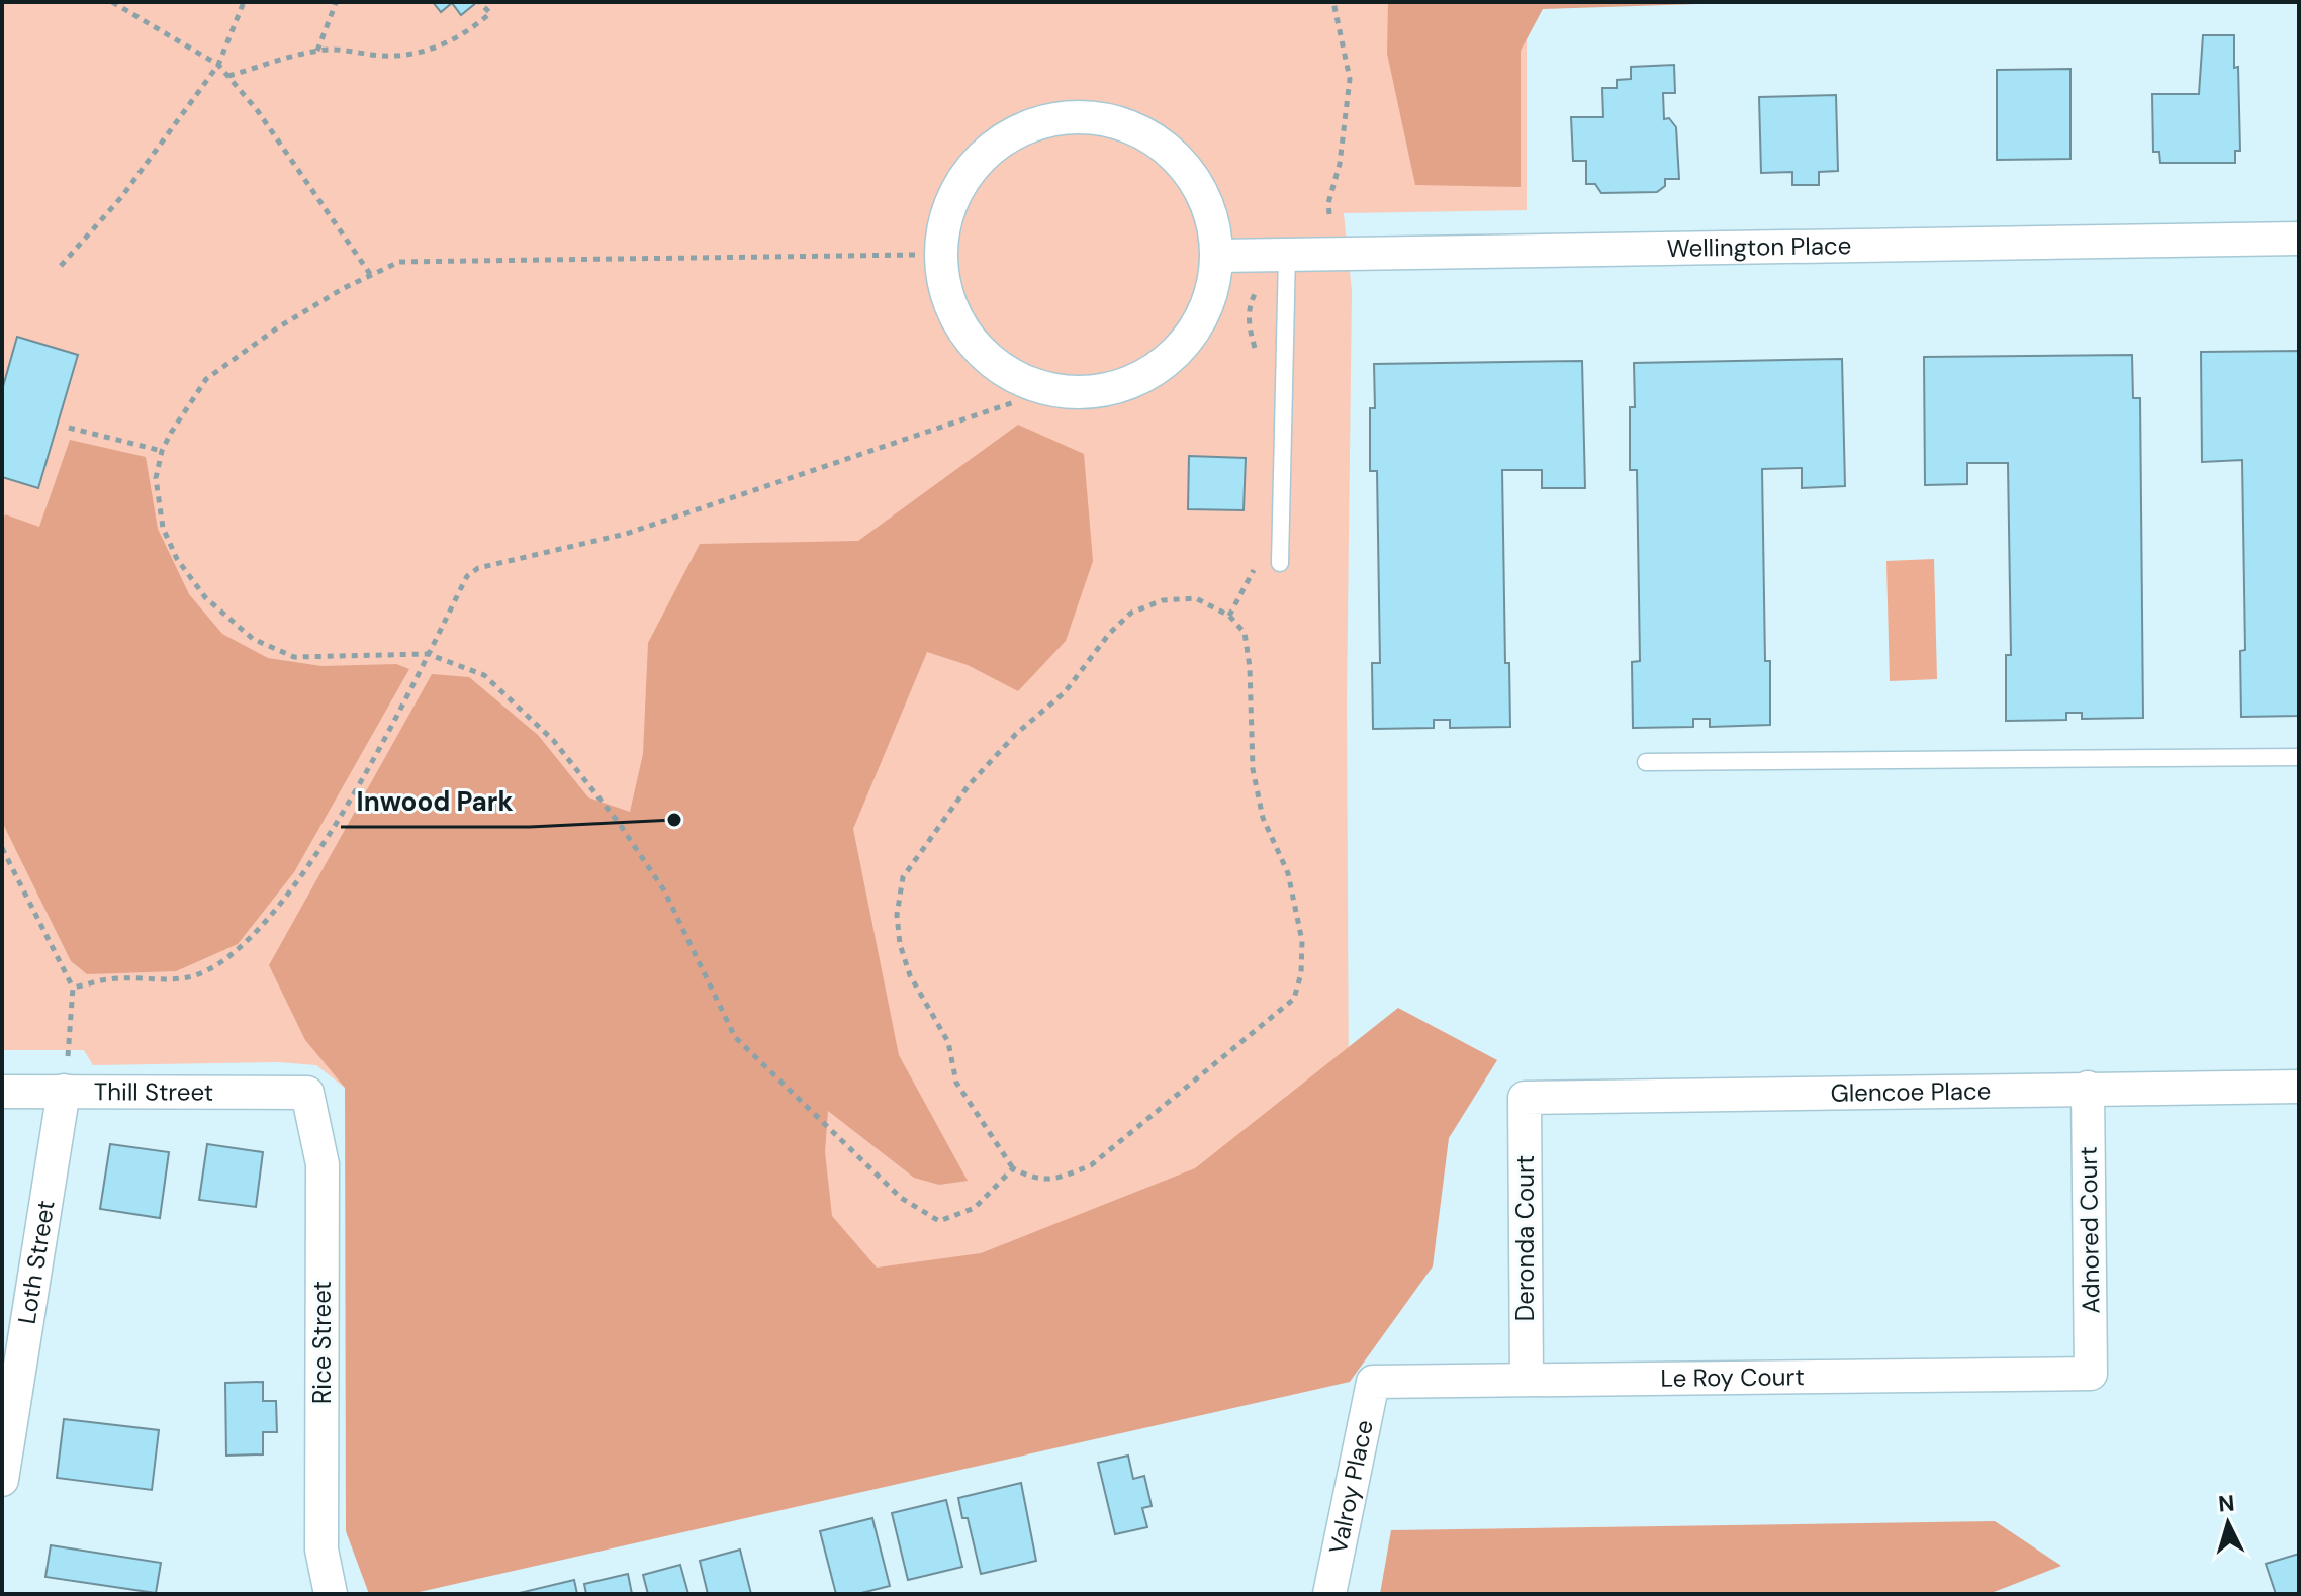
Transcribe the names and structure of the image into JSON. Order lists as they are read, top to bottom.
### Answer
{
  "streets": {
    "street": [
      "Wellington Place",
      "Glencoe Place",
      "Thill Street",
      "Adnored Court",
      "Deronda Court",
      "Loth Street",
      "Rice Street",
      "Le Roy Court",
      "Valroy Place"
    ]
  },
  "crossings": [
    ["Glencoe Place", "Adnored Court"],
    ["Glencoe Place", "Deronda Court"],
    ["Thill Street", "Loth Street"],
    ["Thill Street", "Rice Street"],
    ["Adnored Court", "Le Roy Court"],
    ["Deronda Court", "Le Roy Court"],
    ["Le Roy Court", "Valroy Place"]
  ],
  "places": ["Inwood Park"],
  "north": "top"
}
